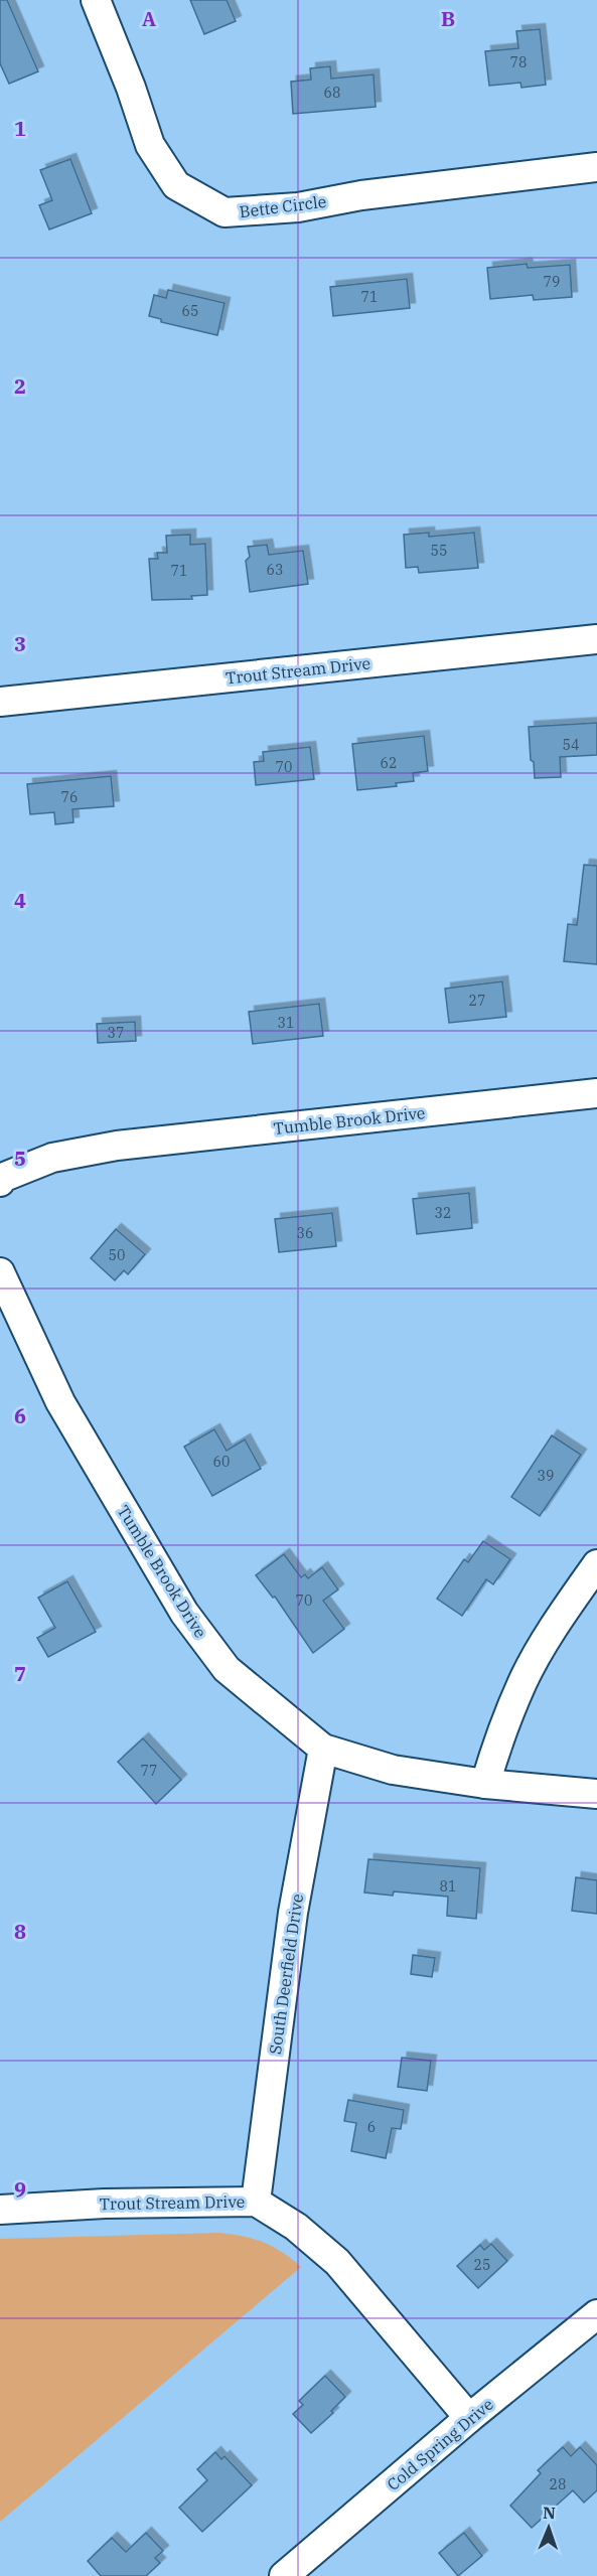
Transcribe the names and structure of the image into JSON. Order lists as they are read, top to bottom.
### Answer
{
  "streets": {
    "street": [
      "Bette Circle",
      "Trout Stream Drive",
      "Tumble Brook Drive",
      "South Deerfield Drive",
      "Cold Spring Drive"
    ]
  },
  "crossings": [
    ["Trout Stream Drive", "South Deerfield Drive"],
    ["Trout Stream Drive", "Cold Spring Drive"],
    ["Tumble Brook Drive", "South Deerfield Drive"]
  ],
  "house_numbers": [
    "78",
    "68",
    "79",
    "71",
    "65",
    "55",
    "63",
    "71",
    "54",
    "62",
    "70",
    "76",
    "27",
    "31",
    "37",
    "32",
    "36",
    "50",
    "60",
    "39",
    "70",
    "77",
    "81",
    "6",
    "25",
    "28"
  ],
  "north": "top",
  "grid": {
    "columns": ["A", "B"],
    "rows": [
      "1",
      "2",
      "3",
      "4",
      "5",
      "6",
      "7",
      "8",
      "9"
    ]
  }
}
